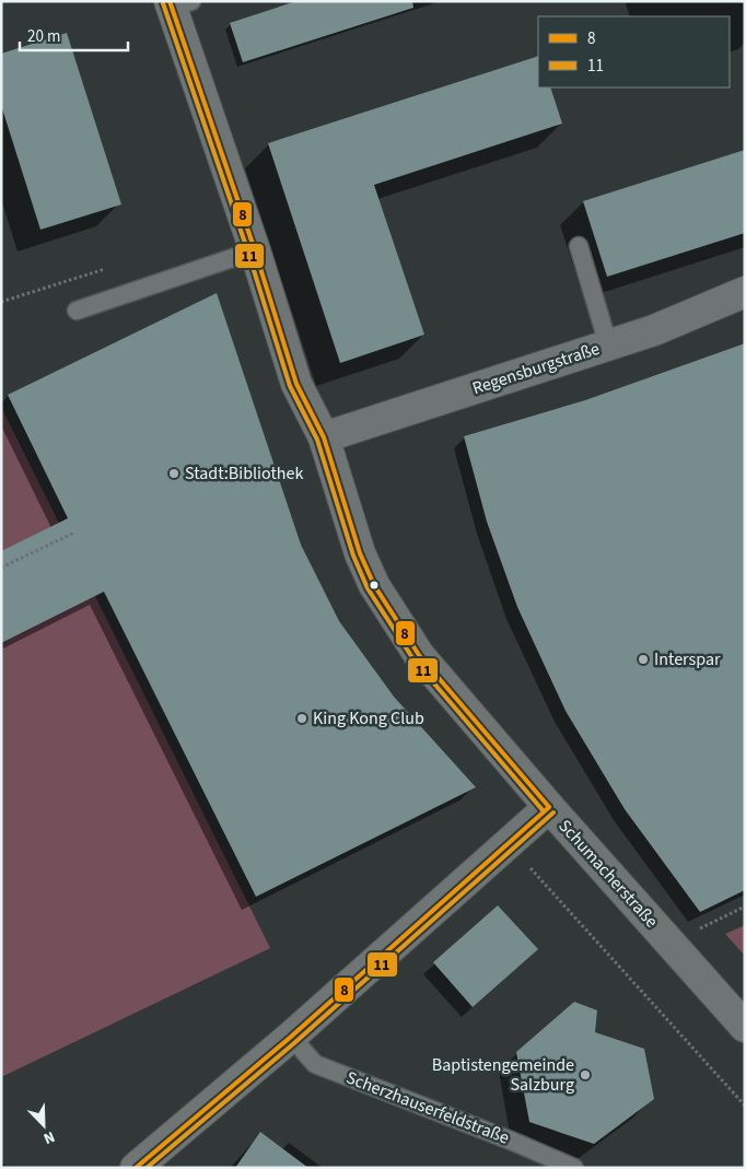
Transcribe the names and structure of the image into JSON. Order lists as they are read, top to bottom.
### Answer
{
  "streets": {
    "street": ["Regensburgstraße", "Schumacherstraße"],
    "lane": ["Scherzhauserfeldstraße"]
  },
  "crossings": [
    ["Regensburgstraße", "Schumacherstraße"]
  ],
  "places": [
    "Stadt:Bibliothek",
    "Interspar",
    "King Kong Club",
    "Baptistengemeinde Salzburg"
  ],
  "lines": ["transit line 8", "transit line 11"],
  "legend": ["8", "11"],
  "scale_bar": "20 m",
  "north": "bottom right"
}
